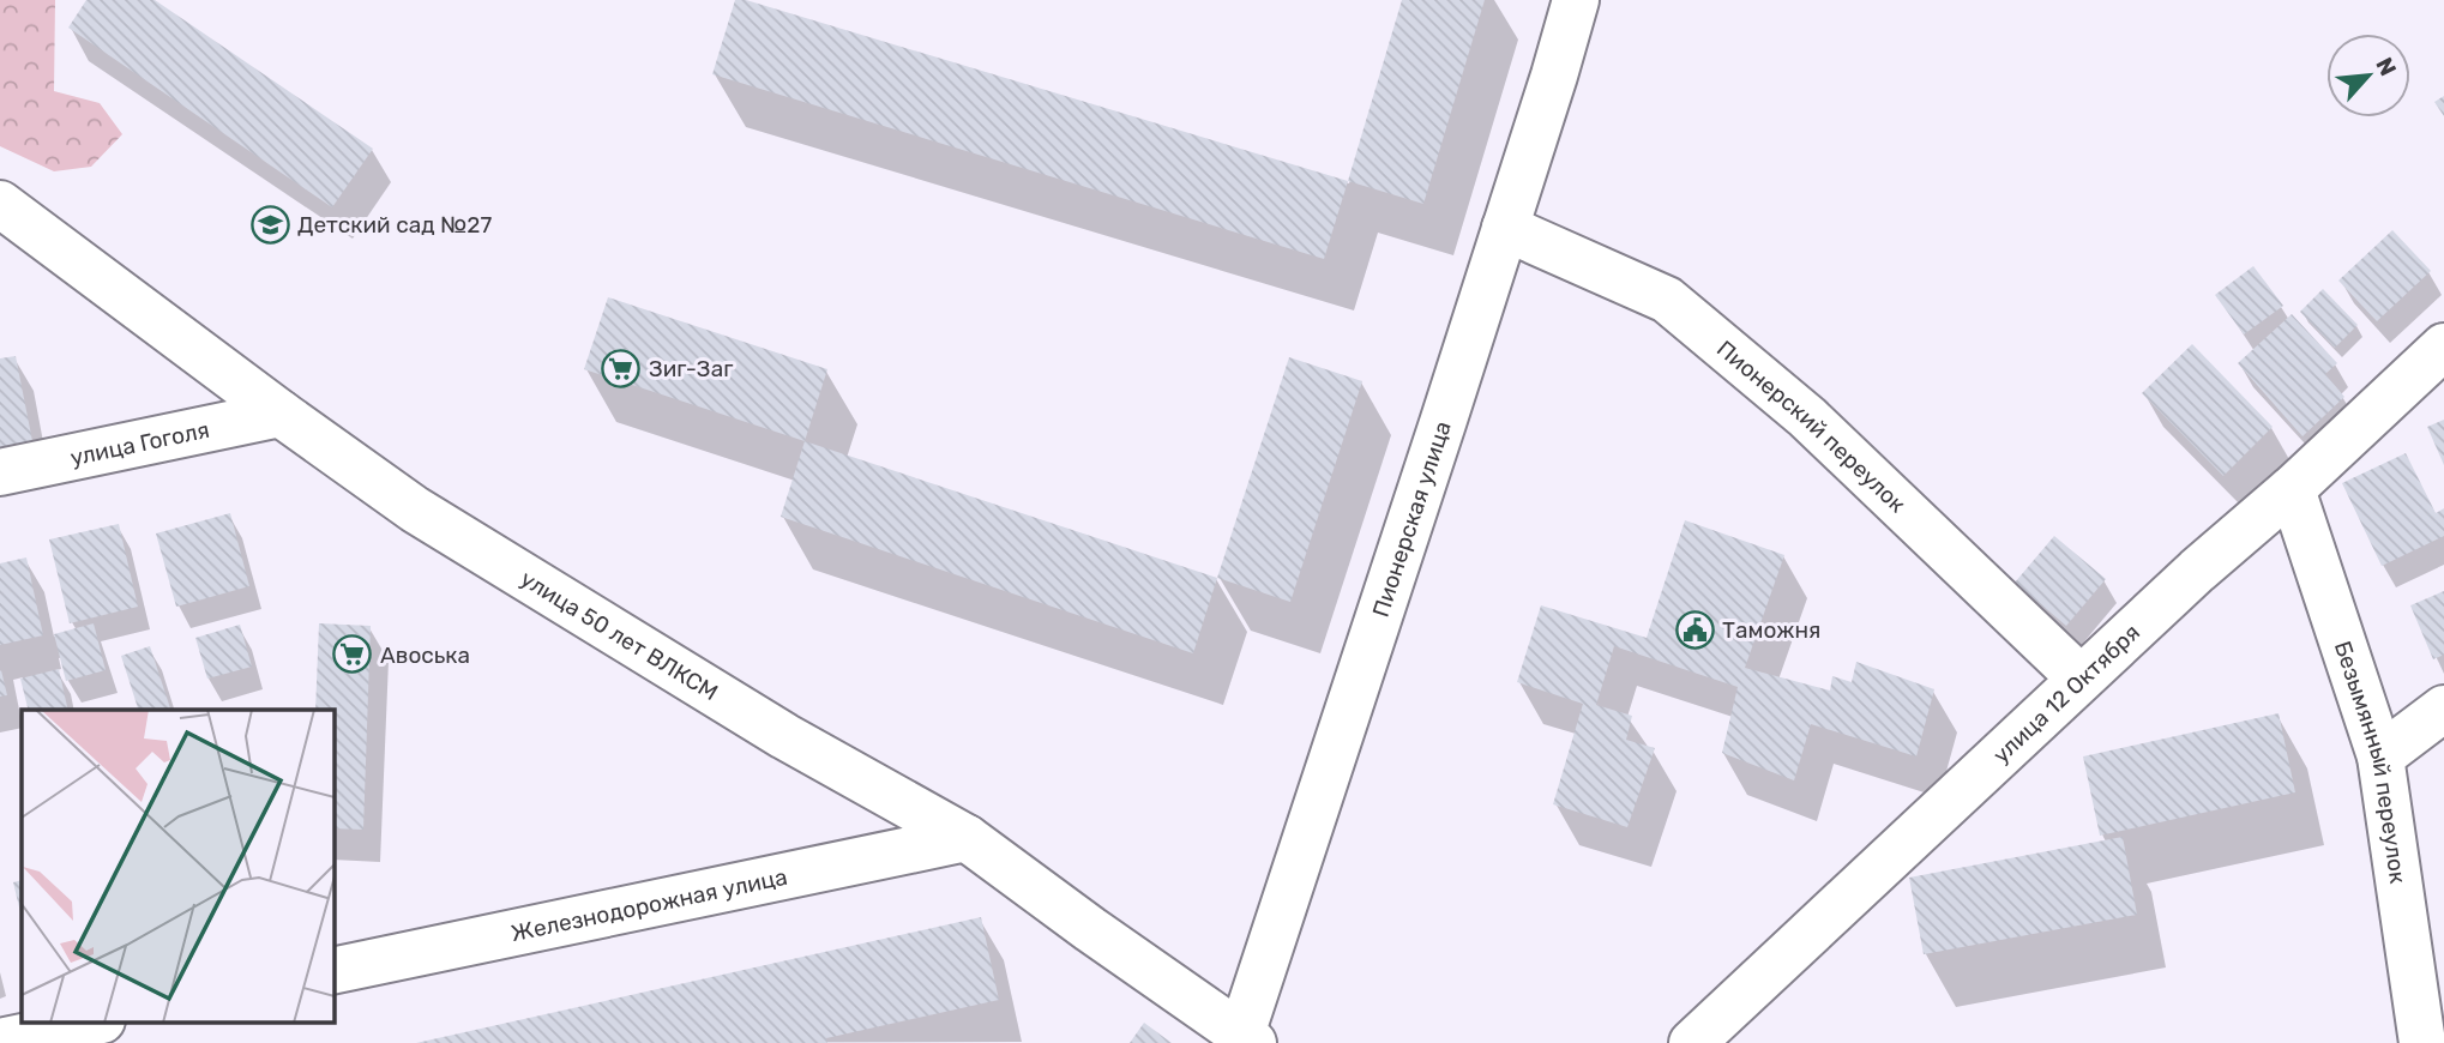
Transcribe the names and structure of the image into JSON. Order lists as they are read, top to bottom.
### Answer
{
  "streets": {
    "street": [
      "Пионерский переулок",
      "улица Гоголя",
      "Пионерская улица",
      "улица 50 лет ВЛКСМ",
      "улица 12 Октября",
      "Безымянный переулок",
      "Железнодорожная улица"
    ]
  },
  "crossings": [
    ["Пионерский переулок", "Пионерская улица"],
    ["Пионерский переулок", "улица 12 Октября"],
    ["улица Гоголя", "улица 50 лет ВЛКСМ"],
    ["Пионерская улица", "улица 50 лет ВЛКСМ"],
    ["улица 50 лет ВЛКСМ", "Железнодорожная улица"],
    ["улица 12 Октября", "Безымянный переулок"]
  ],
  "places": {
    "school or university": ["Детский сад №27"],
    "supermarket": ["Зиг-Заг", "Авоська"],
    "public building": ["Таможня"]
  },
  "north": "top right"
}
